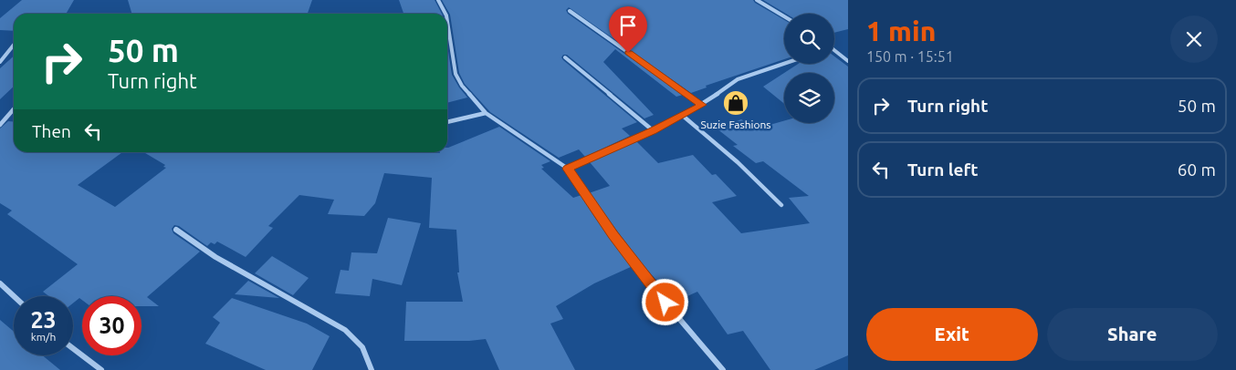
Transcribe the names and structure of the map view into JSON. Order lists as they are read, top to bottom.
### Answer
{
  "places": {
    "shop": ["Suzie Fashions"]
  },
  "page": {
    "heading": ["1 min", "150 m · 15:51"],
    "turn": ["50 m", "Turn right"],
    "list": [
      {
        "name": "Turn right",
        "value": "50 m"
      },
      {
        "name": "Turn left",
        "value": "60 m"
      }
    ],
    "then": "Then",
    "speed": "23 km/h",
    "limit": "30",
    "buttons": ["Exit", "Share"]
  }
}
